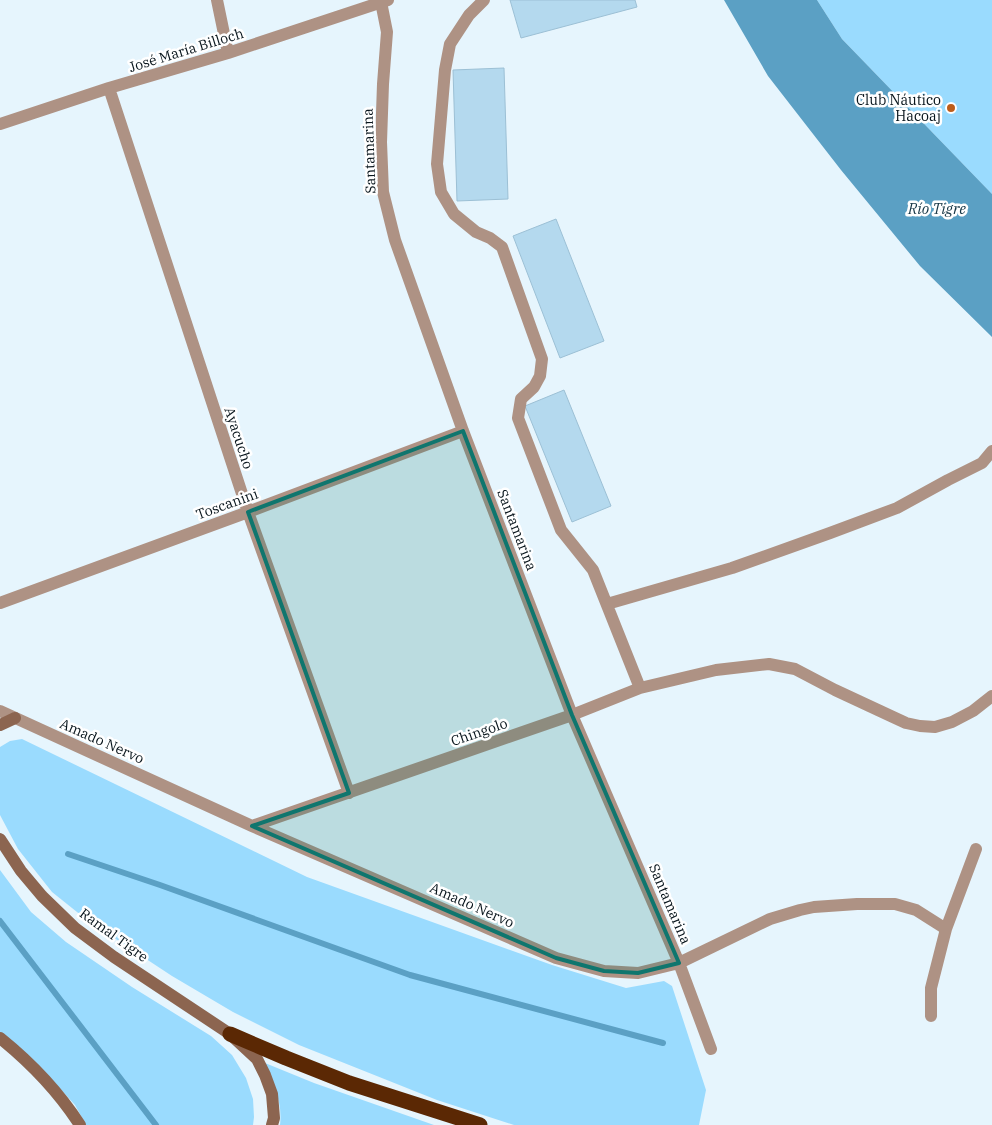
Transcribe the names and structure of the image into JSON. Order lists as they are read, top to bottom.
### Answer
{
  "streets": {
    "highway": ["Ramal Tigre"],
    "street": [
      "José María Billoch",
      "Santamarina",
      "Ayacucho",
      "Toscanini",
      "Chingolo",
      "Amado Nervo"
    ]
  },
  "crossings": [
    ["José María Billoch", "Santamarina"],
    ["José María Billoch", "Ayacucho"],
    ["Santamarina", "Toscanini"],
    ["Santamarina", "Chingolo"],
    ["Santamarina", "Amado Nervo"],
    ["Ayacucho", "Toscanini"],
    ["Ayacucho", "Chingolo"],
    ["Chingolo", "Amado Nervo"]
  ],
  "water": ["Río Tigre"],
  "places": ["Club Náutico Hacoaj"]
}
